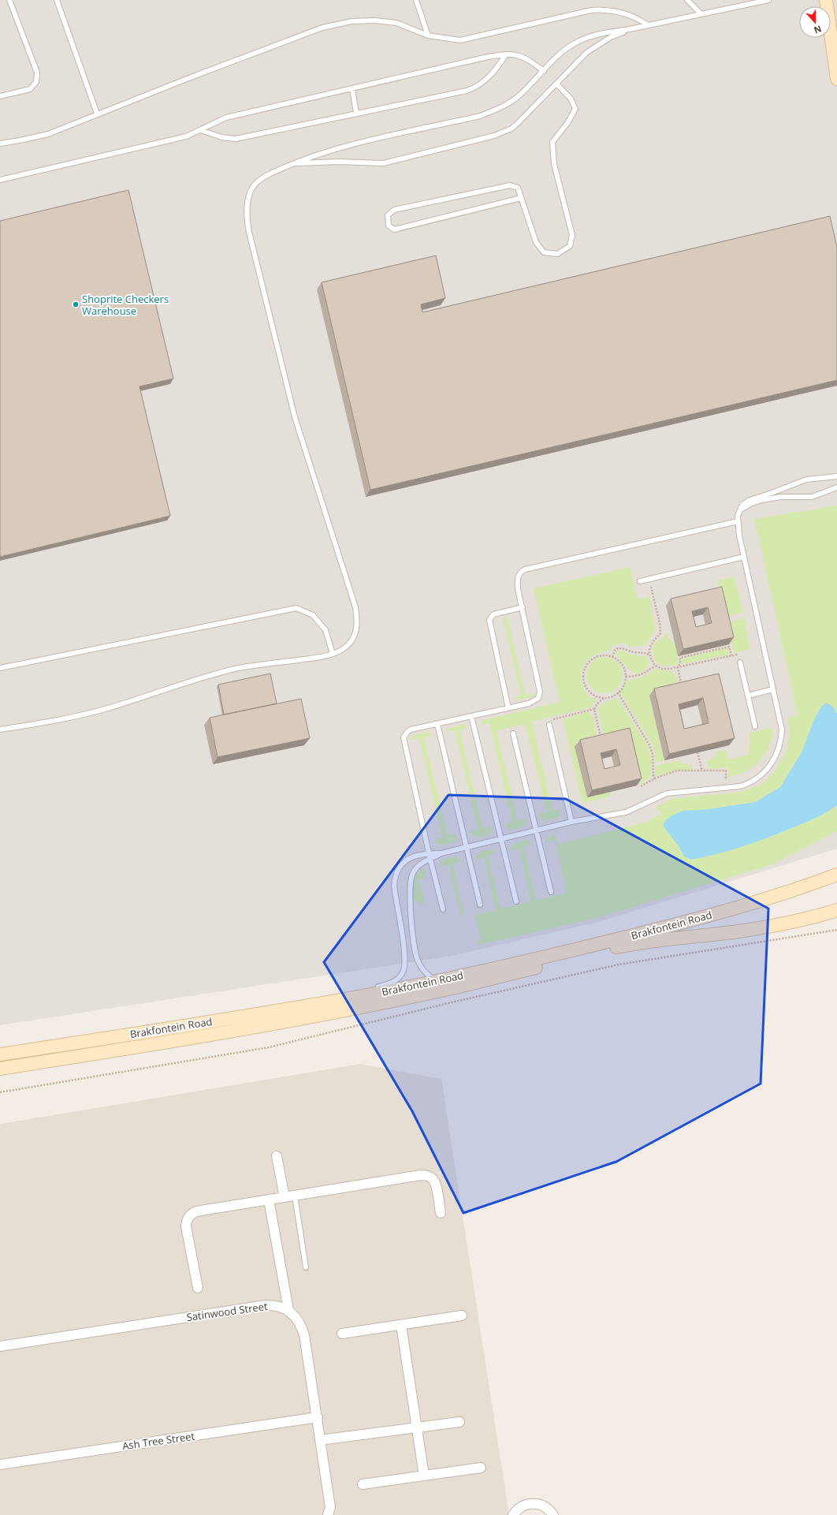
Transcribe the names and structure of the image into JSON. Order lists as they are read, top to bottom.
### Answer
{
  "streets": {
    "street": ["Brakfontein Road", "Satinwood Street", "Ash Tree Street"]
  },
  "places": ["Shoprite Checkers Warehouse"],
  "north": "bottom"
}
